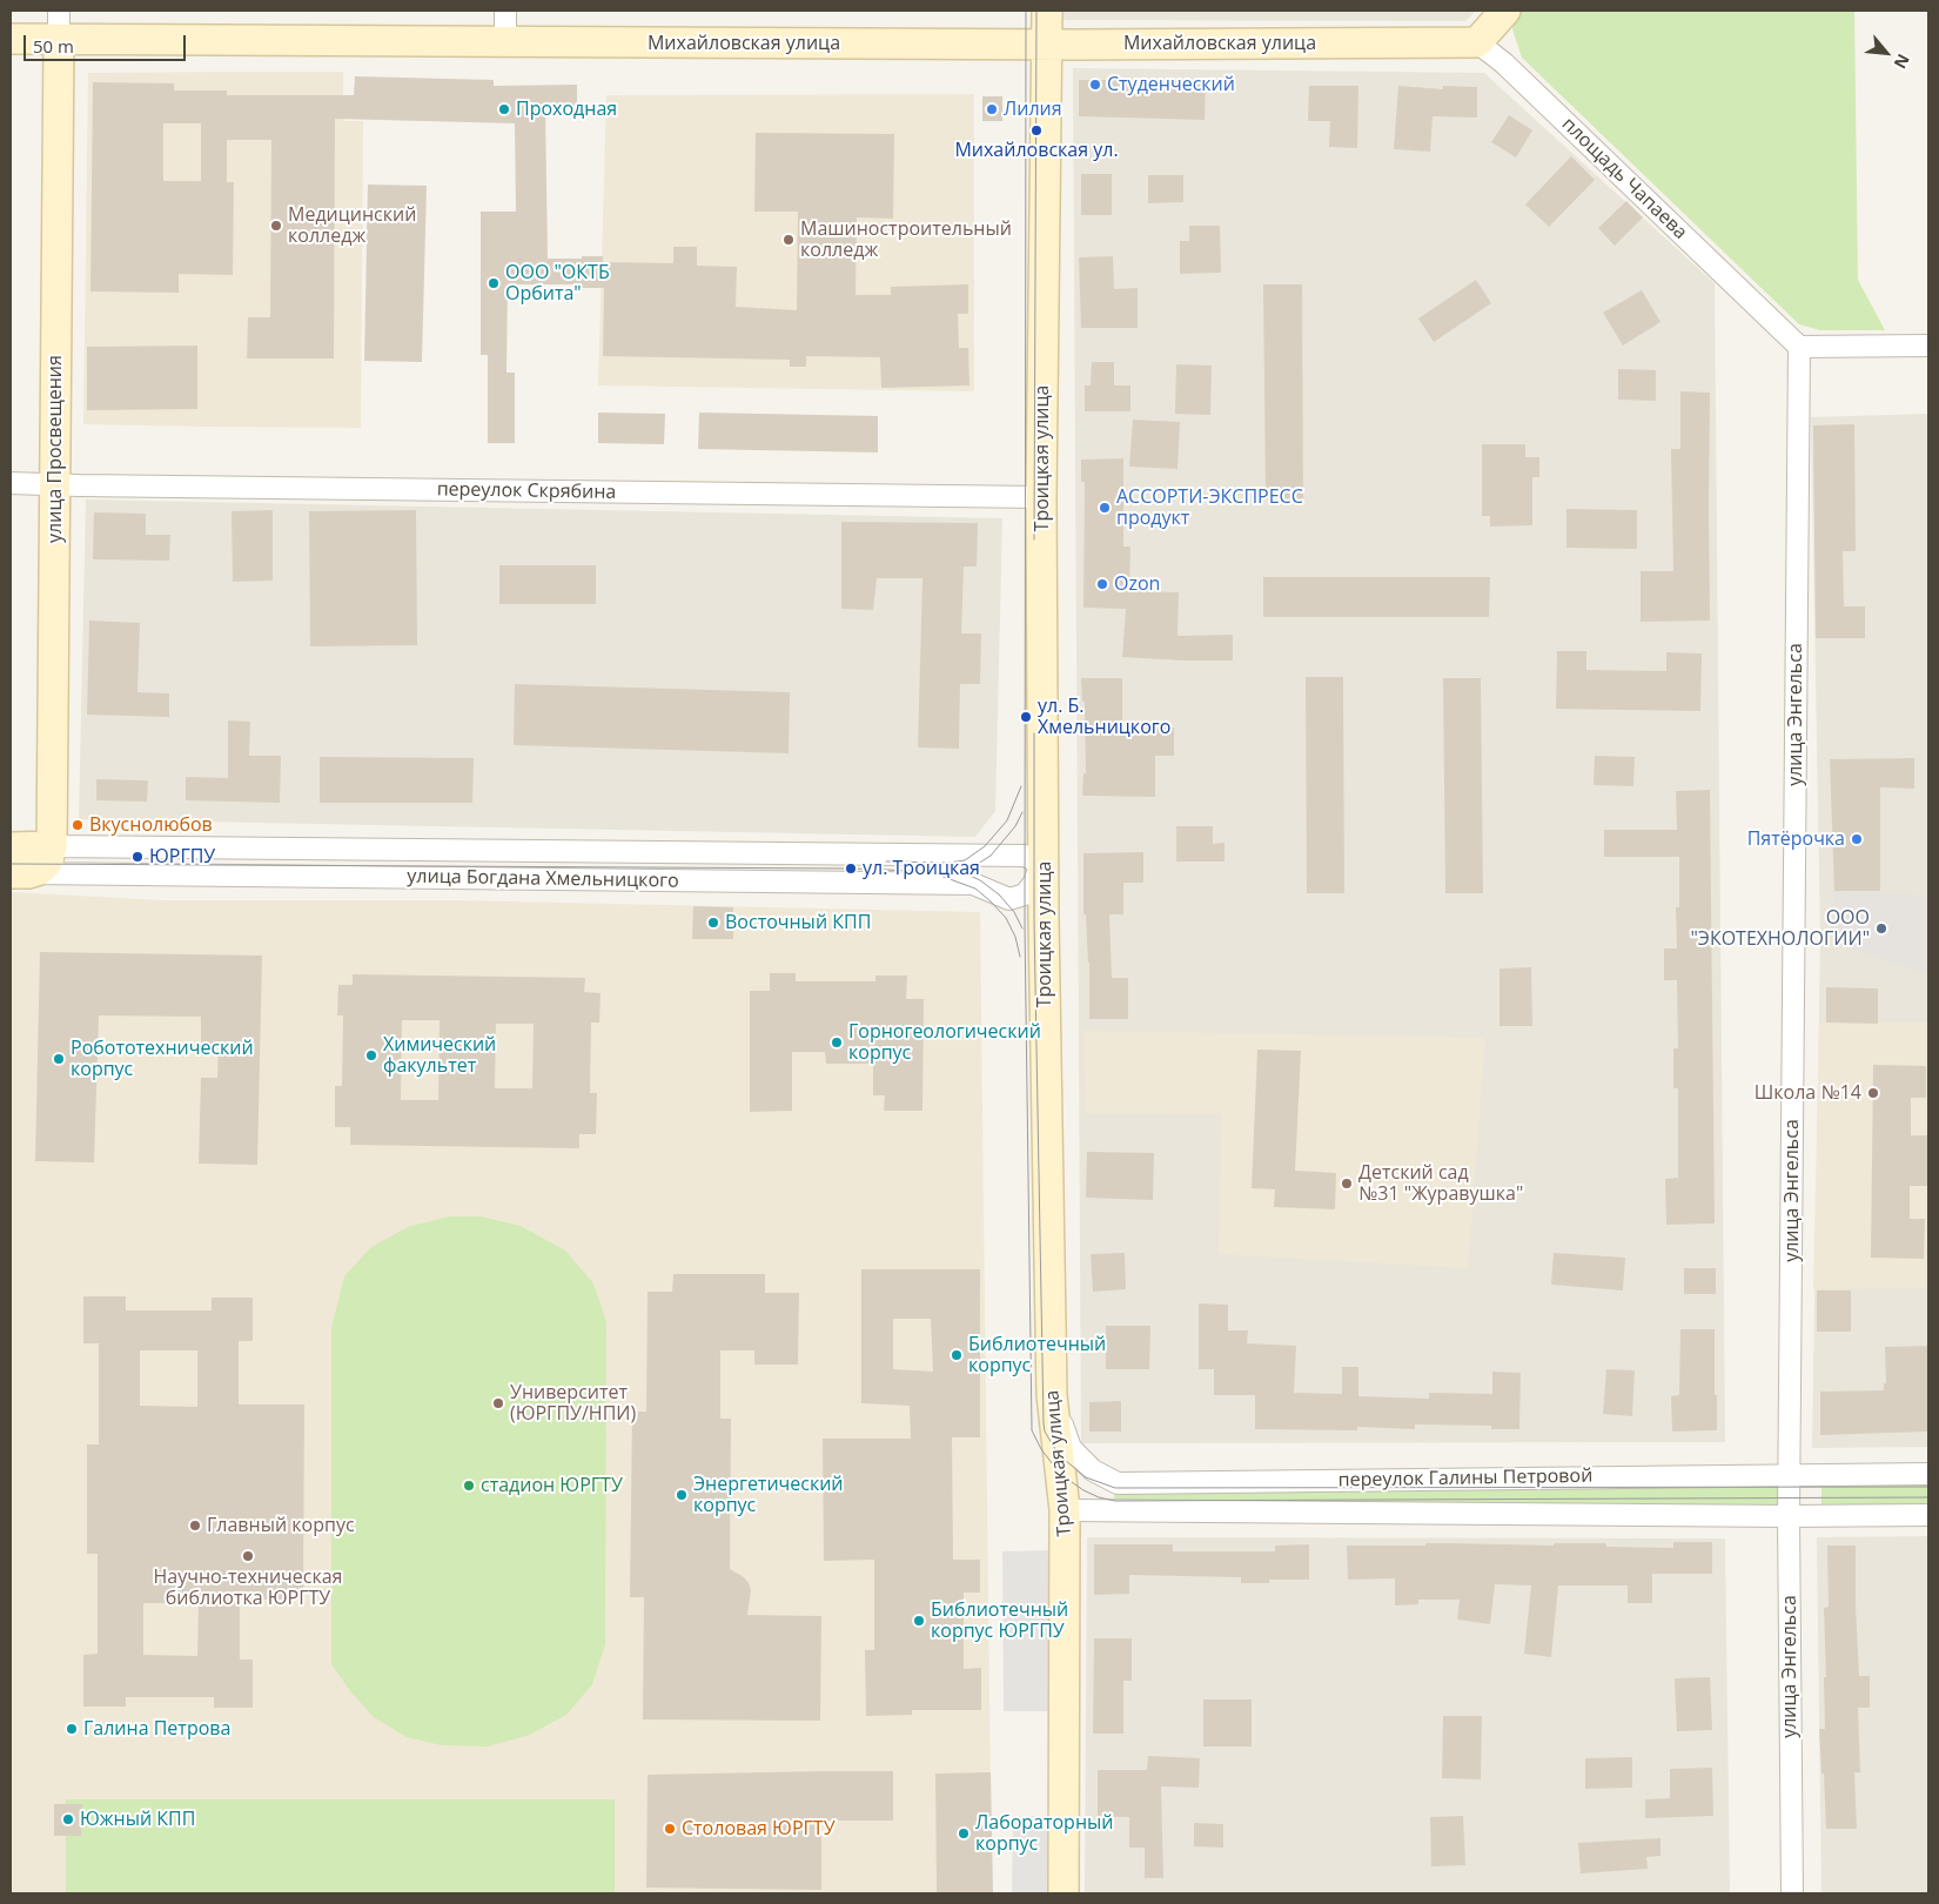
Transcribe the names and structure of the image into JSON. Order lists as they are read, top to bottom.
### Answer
{
  "streets": {
    "street": [
      "Михайловская улица",
      "площадь Чапаева",
      "улица Просвещения",
      "Троицкая улица",
      "переулок Скрябина",
      "улица Энгельса",
      "улица Богдана Хмельницкого",
      "переулок Галины Петровой"
    ]
  },
  "crossings": [
    ["Михайловская улица", "площадь Чапаева"],
    ["Михайловская улица", "улица Просвещения"],
    ["Михайловская улица", "Троицкая улица"],
    ["площадь Чапаева", "улица Энгельса"],
    ["улица Просвещения", "переулок Скрябина"],
    ["улица Просвещения", "улица Богдана Хмельницкого"],
    ["Троицкая улица", "переулок Скрябина"],
    ["Троицкая улица", "улица Богдана Хмельницкого"],
    ["Троицкая улица", "переулок Галины Петровой"],
    ["улица Энгельса", "переулок Галины Петровой"]
  ],
  "places": [
    "Студенческий",
    "Проходная",
    "Лилия",
    "Михайловская ул.",
    "Медицинский колледж",
    "Машиностроительный колледж",
    "ООО \"ОКТБ Орбита\"",
    "АССОРТИ-ЭКСПРЕСС продукт",
    "Ozon",
    "ул. Б. Хмельницкого",
    "Вкуснолюбов",
    "Пятёрочка",
    "ЮРГПУ",
    "ул. Троицкая",
    "Восточный КПП",
    "ООО \"ЭКОТЕХНОЛОГИИ\"",
    "Горногеологический корпус",
    "Химический факультет",
    "Робототехнический корпус",
    "Школа №14",
    "Детский сад №31 \"Журавушка\"",
    "Библиотечный корпус",
    "Университет (ЮРГПУ/НПИ)",
    "стадион ЮРГТУ",
    "Энергетический корпус",
    "Главный корпус",
    "Научно-техническая библиотка ЮРГТУ",
    "Библиотечный корпус ЮРГПУ",
    "Галина Петрова",
    "Южный КПП",
    "Столовая ЮРГТУ",
    "Лабораторный корпус"
  ],
  "scale_bar": "50 m",
  "north": "bottom right"
}
